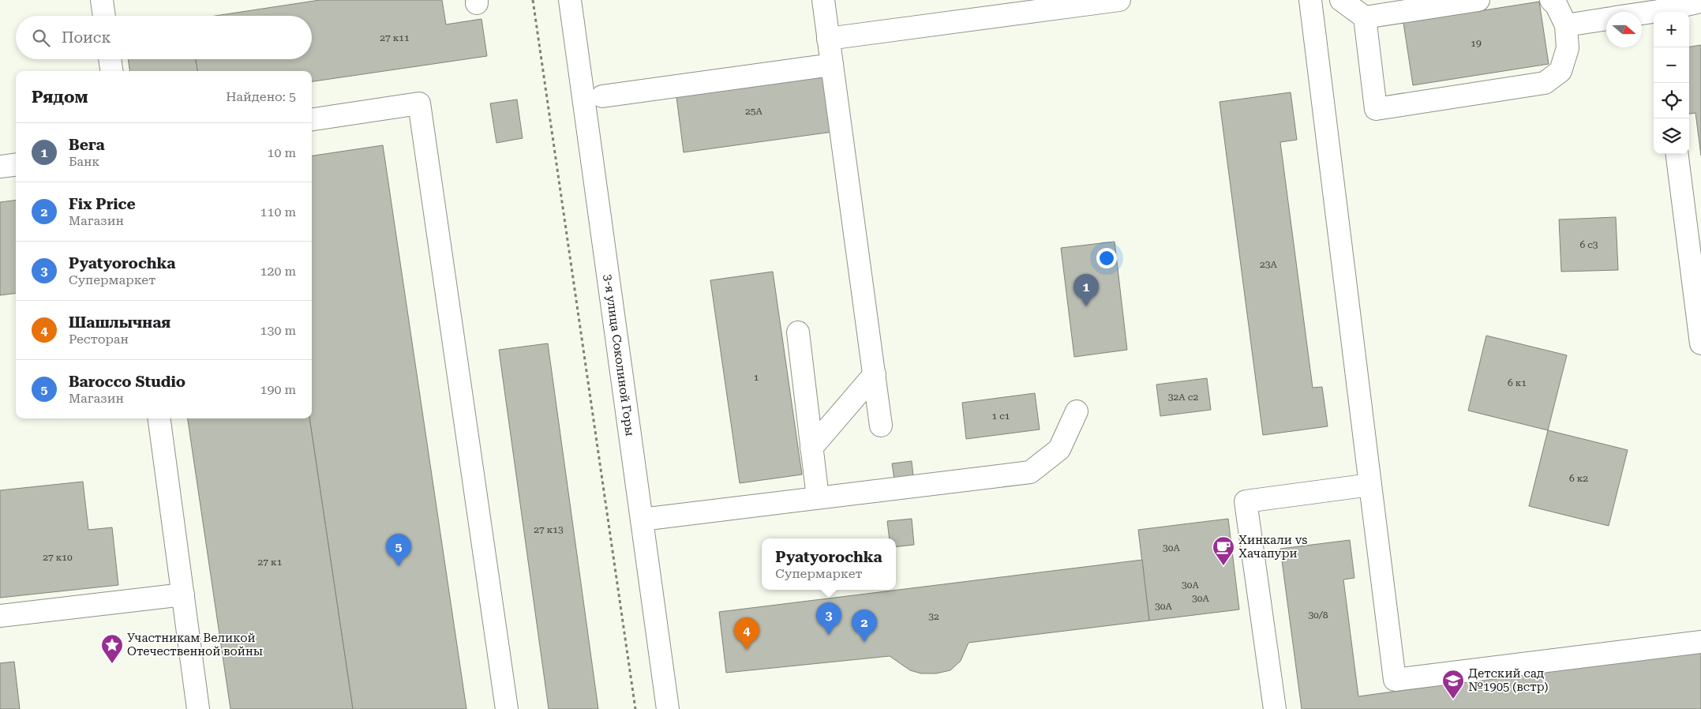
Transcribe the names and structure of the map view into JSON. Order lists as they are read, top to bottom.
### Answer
{
  "streets": {
    "street": ["3-я улица Соколиной Горы"]
  },
  "places": {
    "cafe": ["Хинкали vs Хачапури"],
    "place": ["Участникам Великой Отечественной войны"],
    "school or university": ["Детский сад №1905 (встр)"]
  },
  "house_numbers": [
    "27 к11",
    "19",
    "25А",
    "6 с3",
    "23А",
    "1",
    "6 к1",
    "32А с2",
    "1 с1",
    "6 к2",
    "27 к13",
    "30А",
    "27 к10",
    "27 к1",
    "30А",
    "30А",
    "30А",
    "30/8",
    "32"
  ],
  "north": "right",
  "page": {
    "map_buttons": ["+", "−"],
    "search": "Поиск",
    "heading": ["Рядом", "Найдено: 5"],
    "list": [
      {
        "mark": "1",
        "name": "Вега",
        "note": "Банк",
        "value": "10 m"
      },
      {
        "mark": "2",
        "name": "Fix Price",
        "note": "Магазин",
        "value": "110 m"
      },
      {
        "mark": "3",
        "name": "Pyatyorochka",
        "note": "Супермаркет",
        "value": "120 m"
      },
      {
        "mark": "4",
        "name": "Шашлычная",
        "note": "Ресторан",
        "value": "130 m"
      },
      {
        "mark": "5",
        "name": "Barocco Studio",
        "note": "Магазин",
        "value": "190 m"
      }
    ],
    "pins": [
      "1",
      "5",
      "3",
      "2",
      "4"
    ],
    "popup": ["Pyatyorochka", "Супермаркет"]
  }
}
